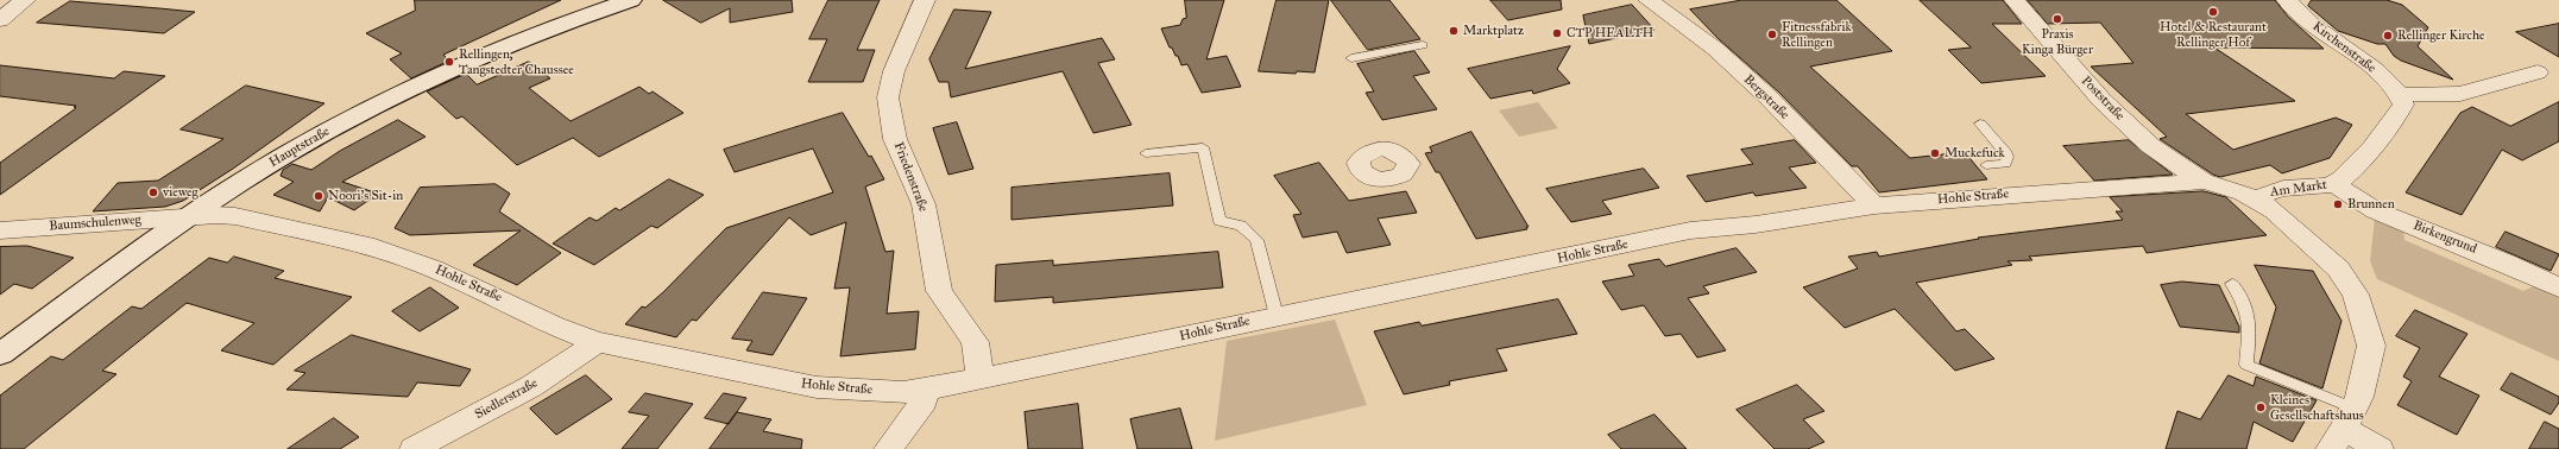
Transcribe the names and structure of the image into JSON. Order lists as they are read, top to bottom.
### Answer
{
  "streets": {
    "main road": ["Hauptstraße"],
    "street": [
      "Kirchenstraße",
      "Bergstraße",
      "Poststraße",
      "Friedenstraße",
      "Am Markt",
      "Hohle Straße",
      "Baumschulenweg",
      "Birkengrund",
      "Siedlerstraße"
    ]
  },
  "crossings": [
    ["Kirchenstraße", "Am Markt"],
    ["Bergstraße", "Hohle Straße"],
    ["Poststraße", "Hohle Straße"],
    ["Hauptstraße", "Hohle Straße"],
    ["Hauptstraße", "Baumschulenweg"],
    ["Friedenstraße", "Hohle Straße"],
    ["Am Markt", "Hohle Straße"],
    ["Am Markt", "Birkengrund"],
    ["Hohle Straße", "Baumschulenweg"],
    ["Hohle Straße", "Siedlerstraße"]
  ],
  "places": [
    "Hotel & Restaurant Rellinger Hof",
    "Praxis Kinga Bürger",
    "Marktplatz",
    "CTP HEALTH",
    "Fitnessfabrik Rellingen",
    "Rellinger Kirche",
    "Rellingen, Tangstedter Chaussee",
    "Muckefuck",
    "vieweg",
    "Noori's Sit-in",
    "Brunnen",
    "Kleines Gesellschaftshaus"
  ]
}
